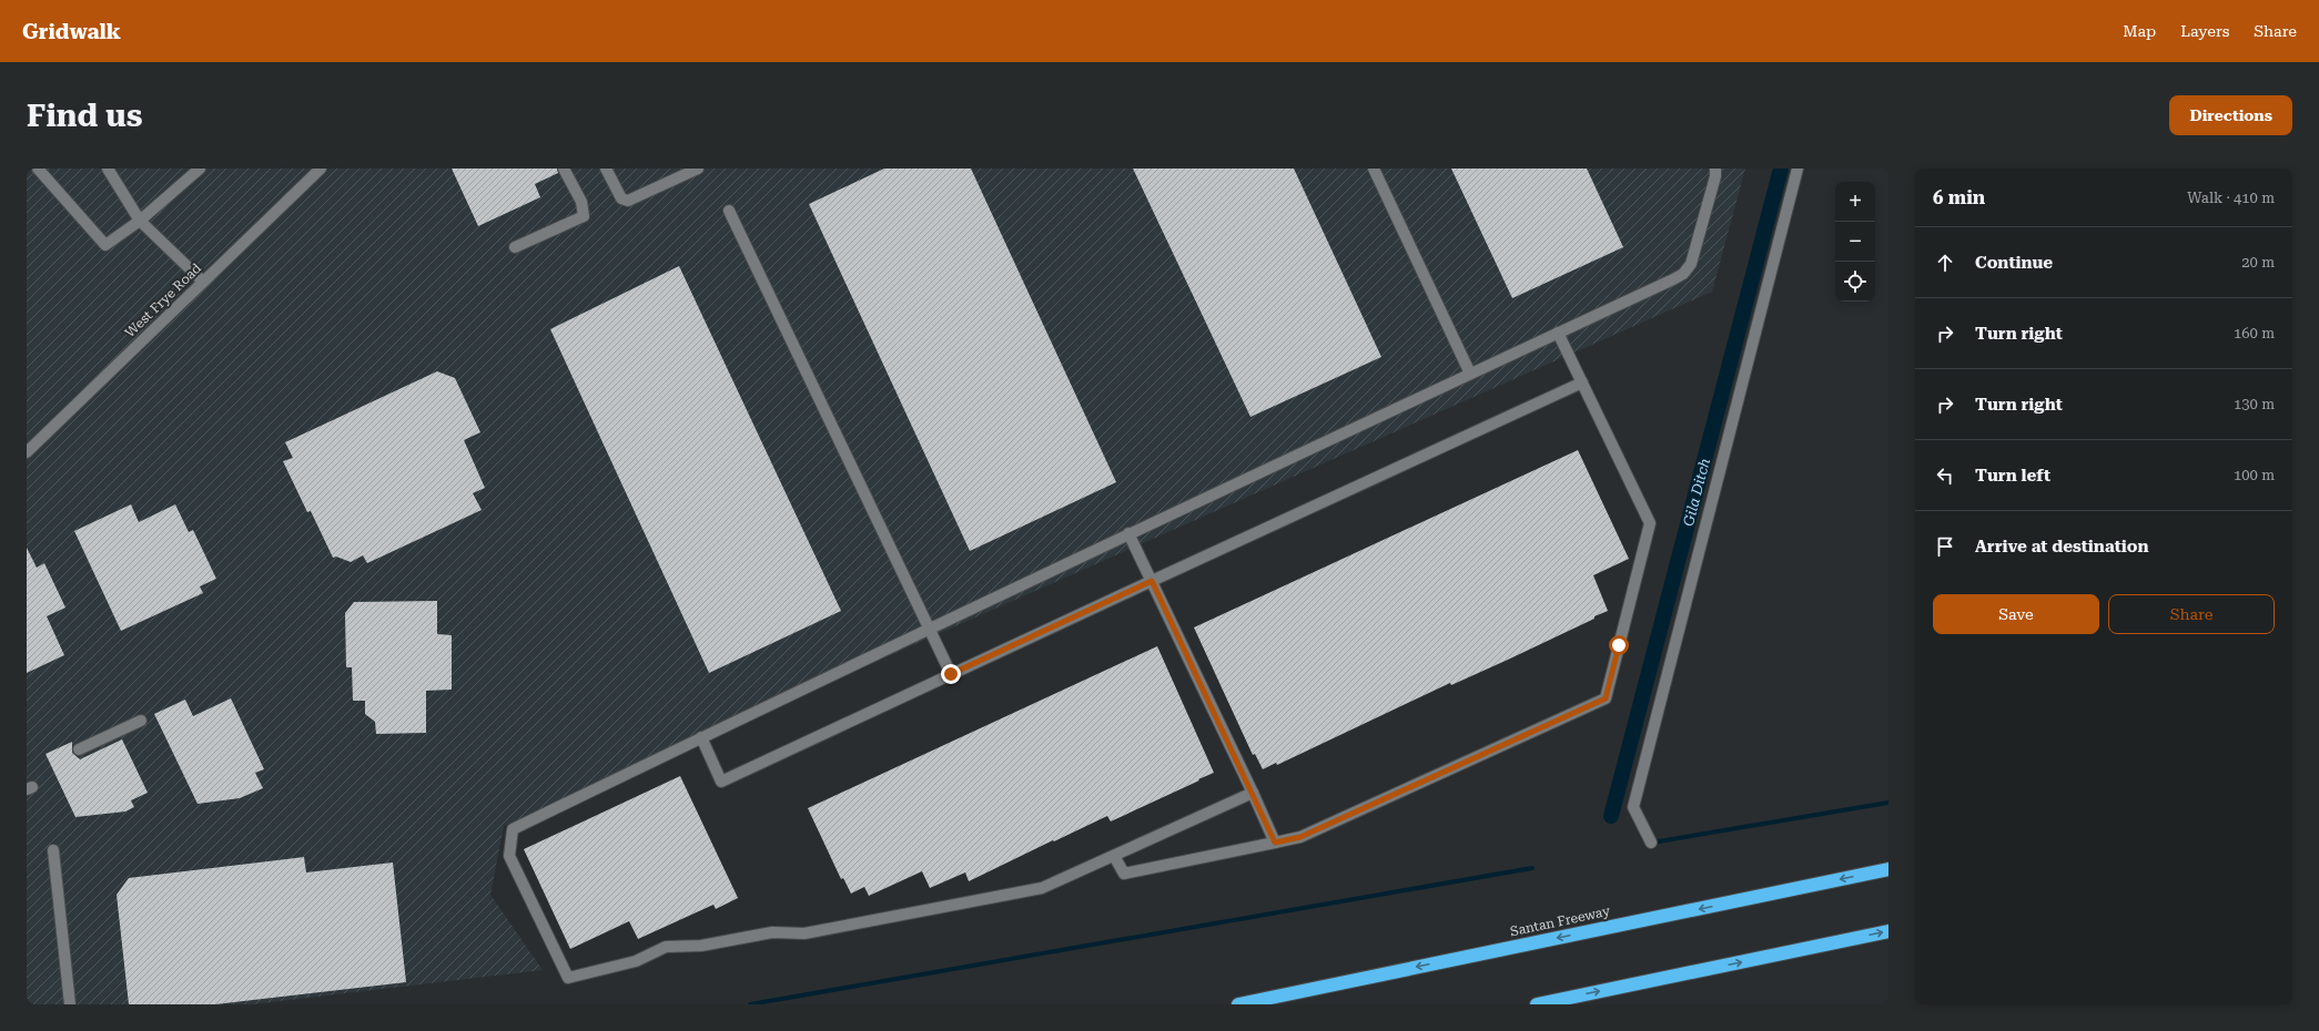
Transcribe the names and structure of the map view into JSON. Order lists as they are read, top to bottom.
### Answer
{
  "streets": {
    "highway": ["Santan Freeway"],
    "street": ["West Frye Road"]
  },
  "water": ["Gila Ditch"],
  "page": {
    "header": "Gridwalk",
    "nav": ["Map", "Layers", "Share"],
    "buttons": [
      "Directions",
      ["Save", "Share"]
    ],
    "title": "Find us",
    "heading": ["6 min", "Walk · 410 m"],
    "map_buttons": ["+", "−"],
    "list": [
      ["Continue", "20 m"],
      ["Turn right", "160 m"],
      ["Turn right", "130 m"],
      ["Turn left", "100 m"],
      "Arrive at destination"
    ]
  }
}
